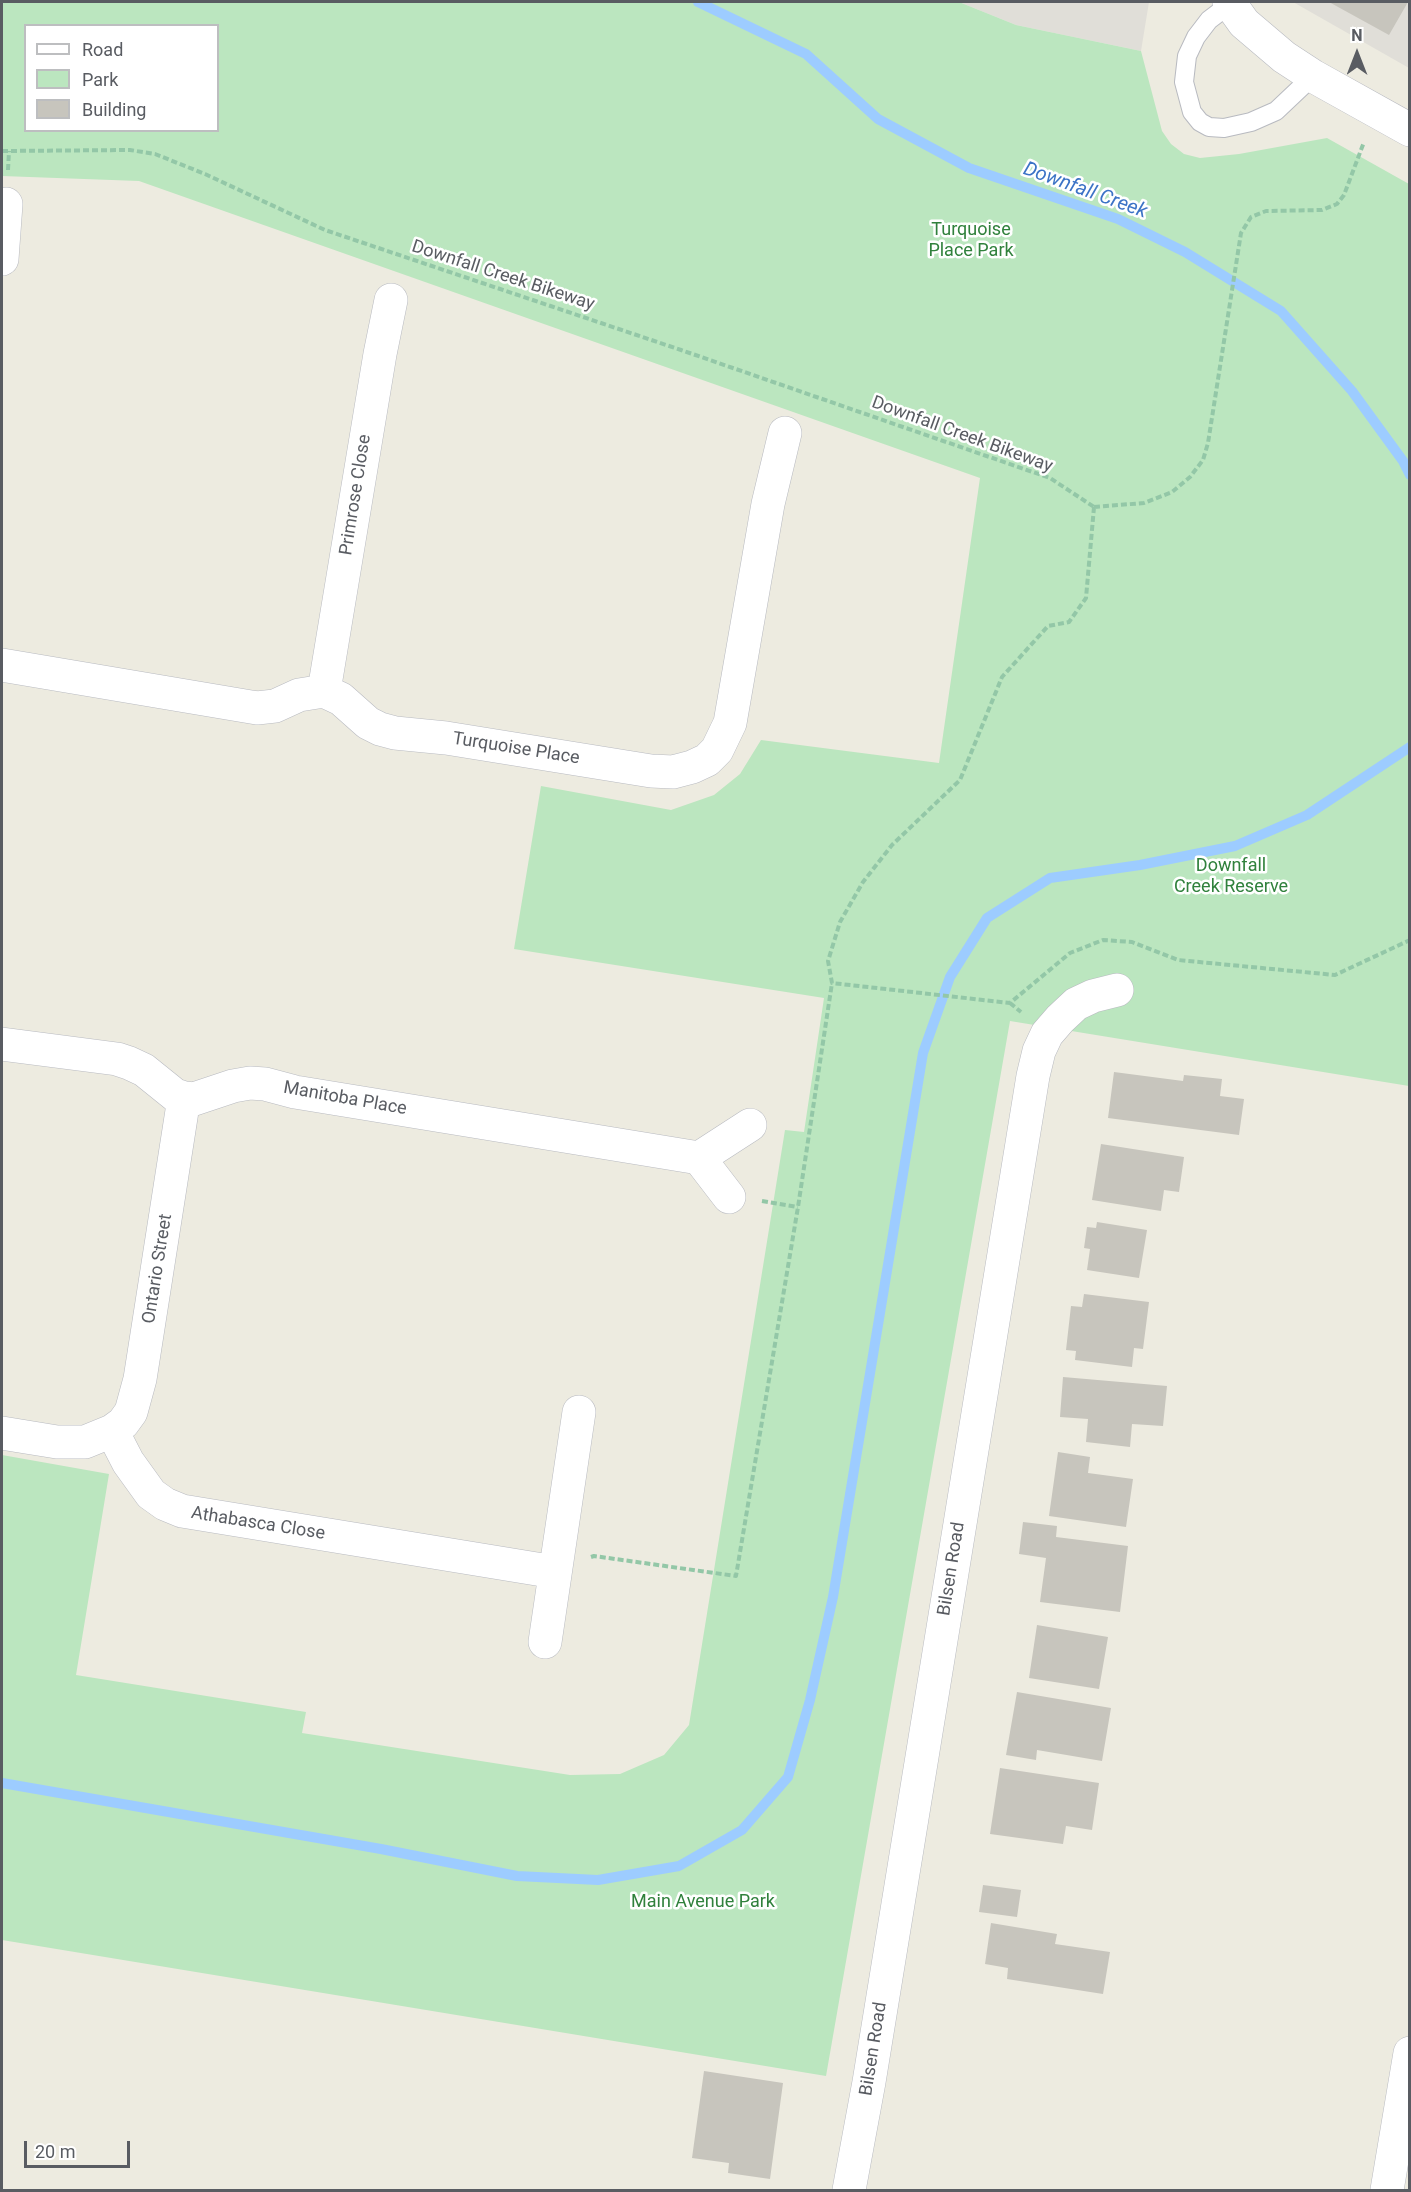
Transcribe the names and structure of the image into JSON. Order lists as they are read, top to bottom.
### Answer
{
  "streets": {
    "street": [
      "Primrose Close",
      "Turquoise Place",
      "Manitoba Place",
      "Ontario Street",
      "Athabasca Close",
      "Bilsen Road"
    ],
    "path": ["Downfall Creek Bikeway"]
  },
  "crossings": [
    ["Primrose Close", "Turquoise Place"],
    ["Manitoba Place", "Ontario Street"],
    ["Ontario Street", "Athabasca Close"]
  ],
  "water": ["Downfall Creek"],
  "parks": ["Turquoise Place Park", "Downfall Creek Reserve", "Main Avenue Park"],
  "legend": ["Road", "Park", "Building"],
  "scale_bar": "20 m",
  "north": "top"
}
